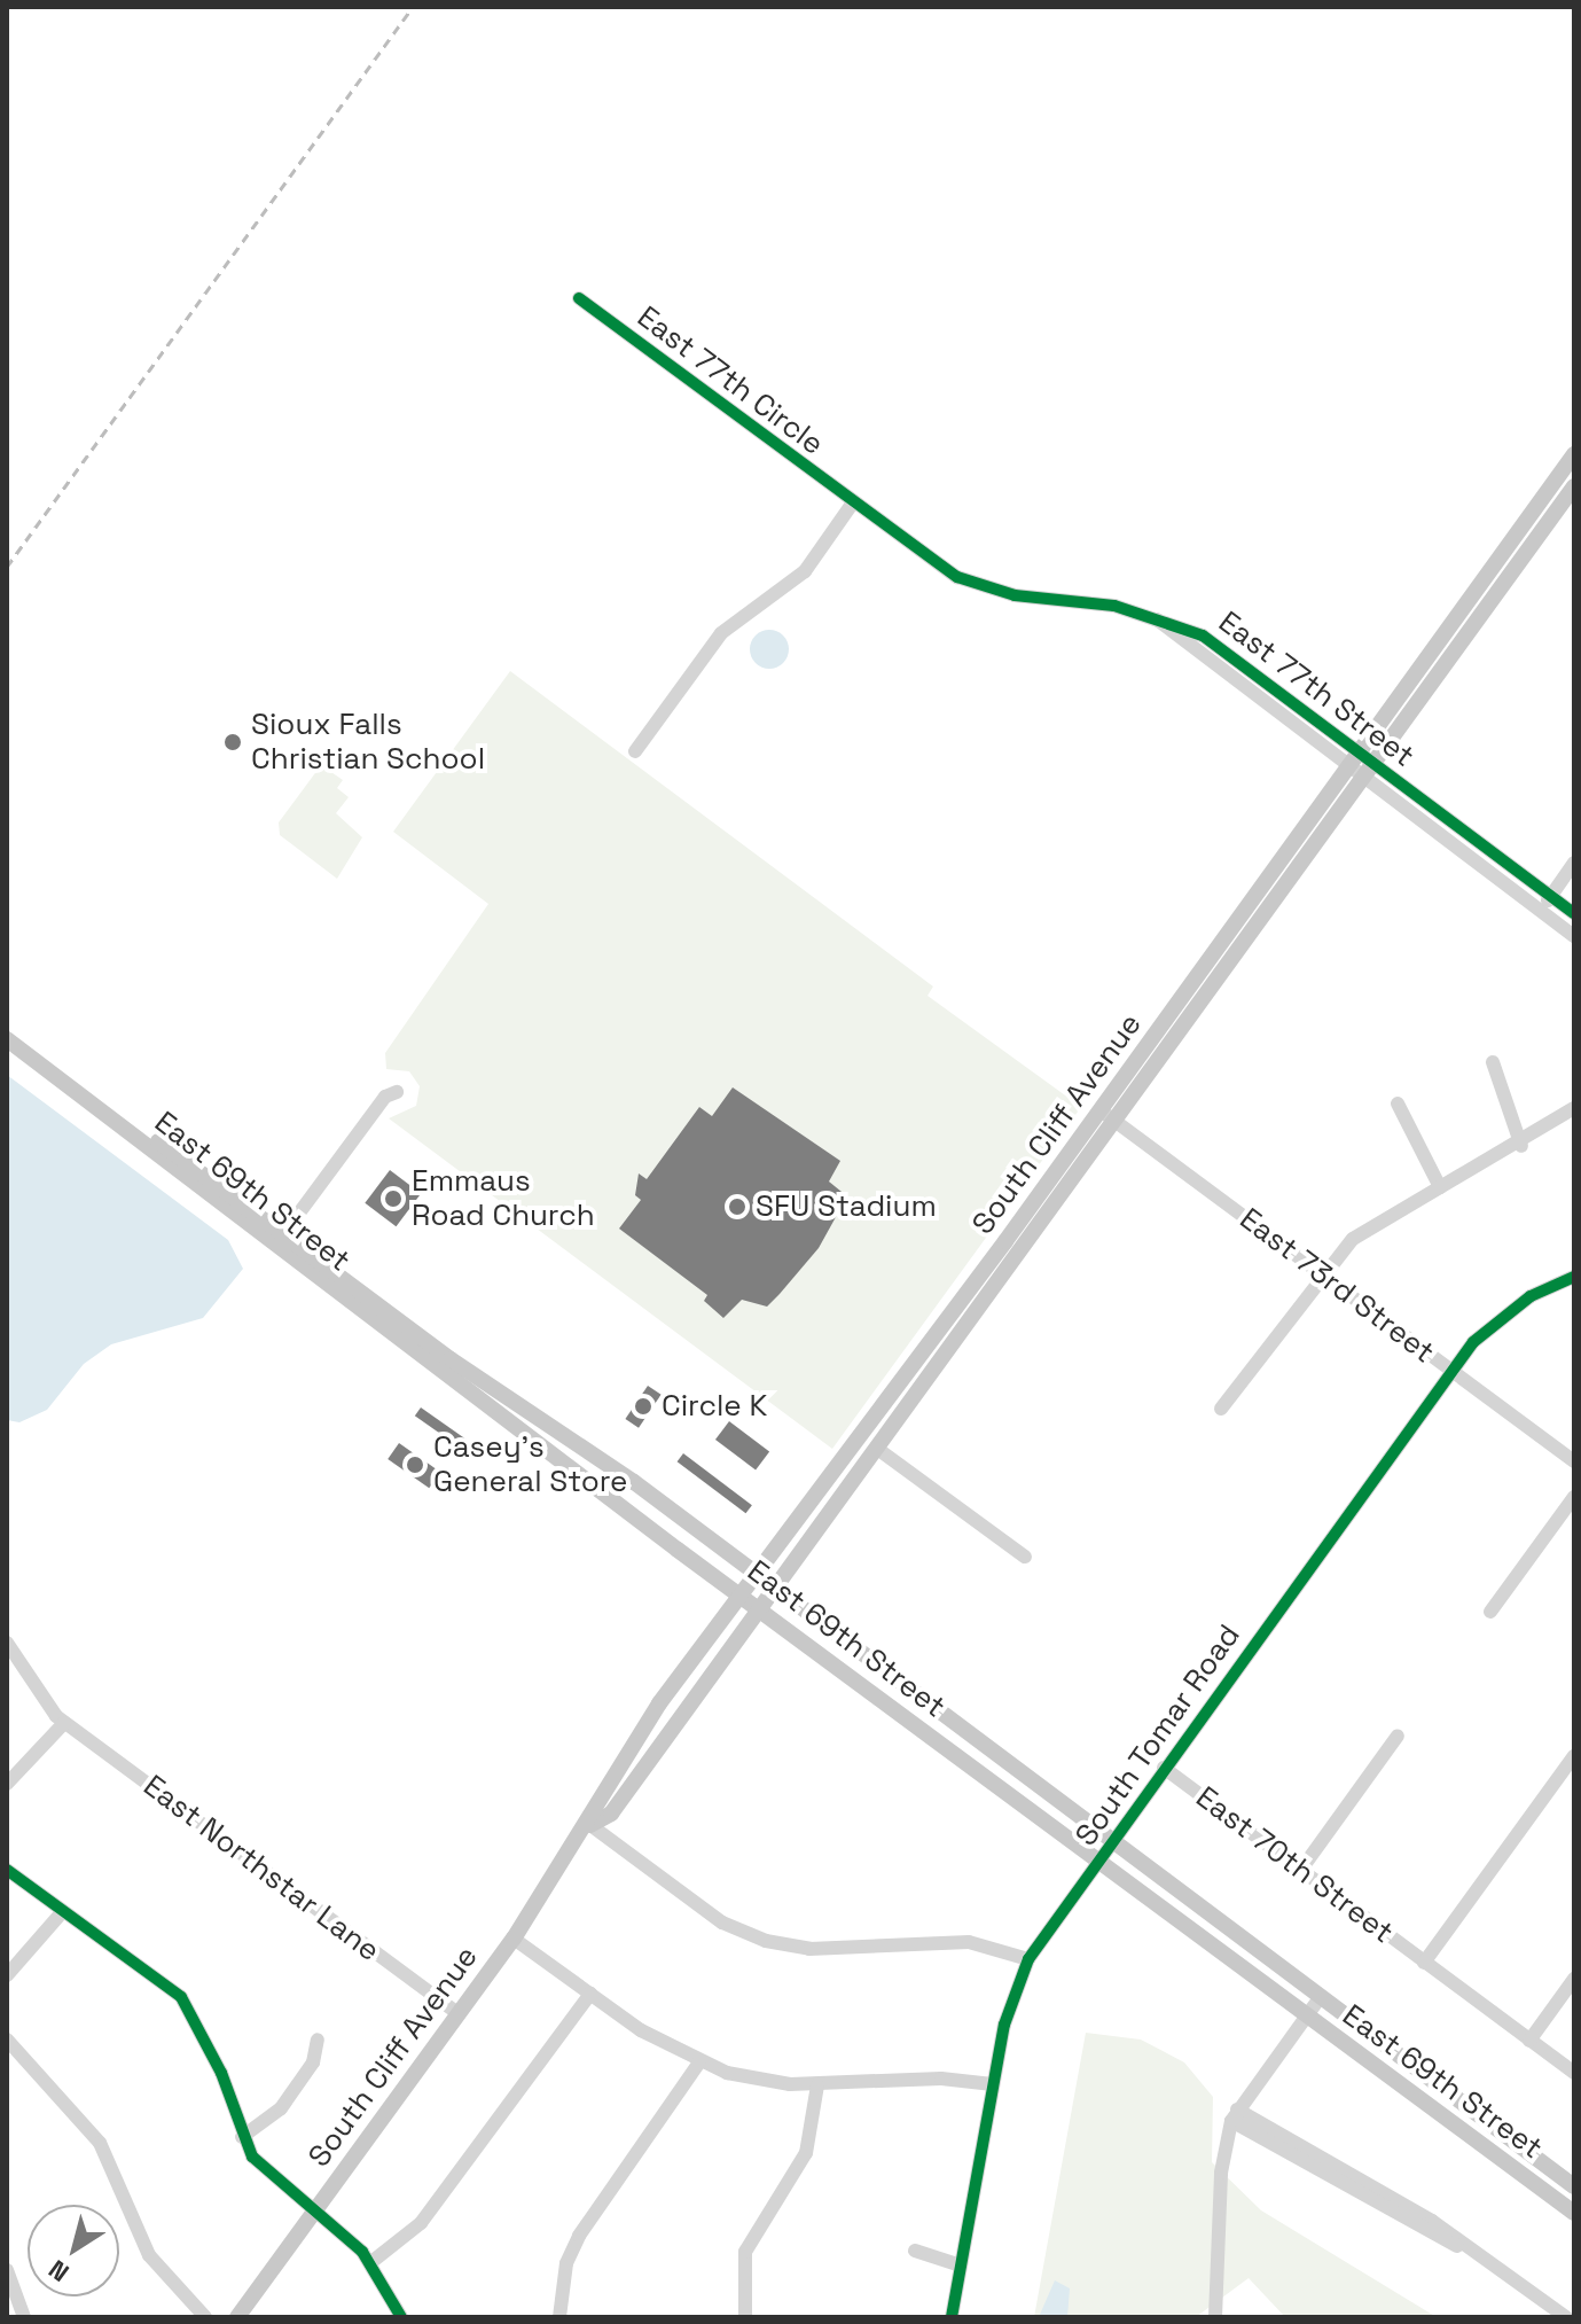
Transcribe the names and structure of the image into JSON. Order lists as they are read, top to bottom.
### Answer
{
  "streets": {
    "main road": ["South Cliff Avenue", "East 69th Street"],
    "street": [
      "East 77th Circle",
      "East 77th Street",
      "East 73rd Street",
      "South Tomar Road",
      "East 70th Street",
      "East Northstar Lane"
    ]
  },
  "crossings": [
    ["East 77th Circle", "East 77th Street"],
    ["East 77th Street", "South Cliff Avenue"],
    ["South Cliff Avenue", "East 69th Street"],
    ["South Cliff Avenue", "East 73rd Street"],
    ["South Cliff Avenue", "East Northstar Lane"],
    ["East 69th Street", "South Tomar Road"],
    ["East 73rd Street", "South Tomar Road"],
    ["South Tomar Road", "East 70th Street"]
  ],
  "places": [
    "Sioux Falls Christian School",
    "Emmaus Road Church",
    "SFU Stadium",
    "Circle K",
    "Casey's General Store"
  ],
  "north": "bottom left"
}
